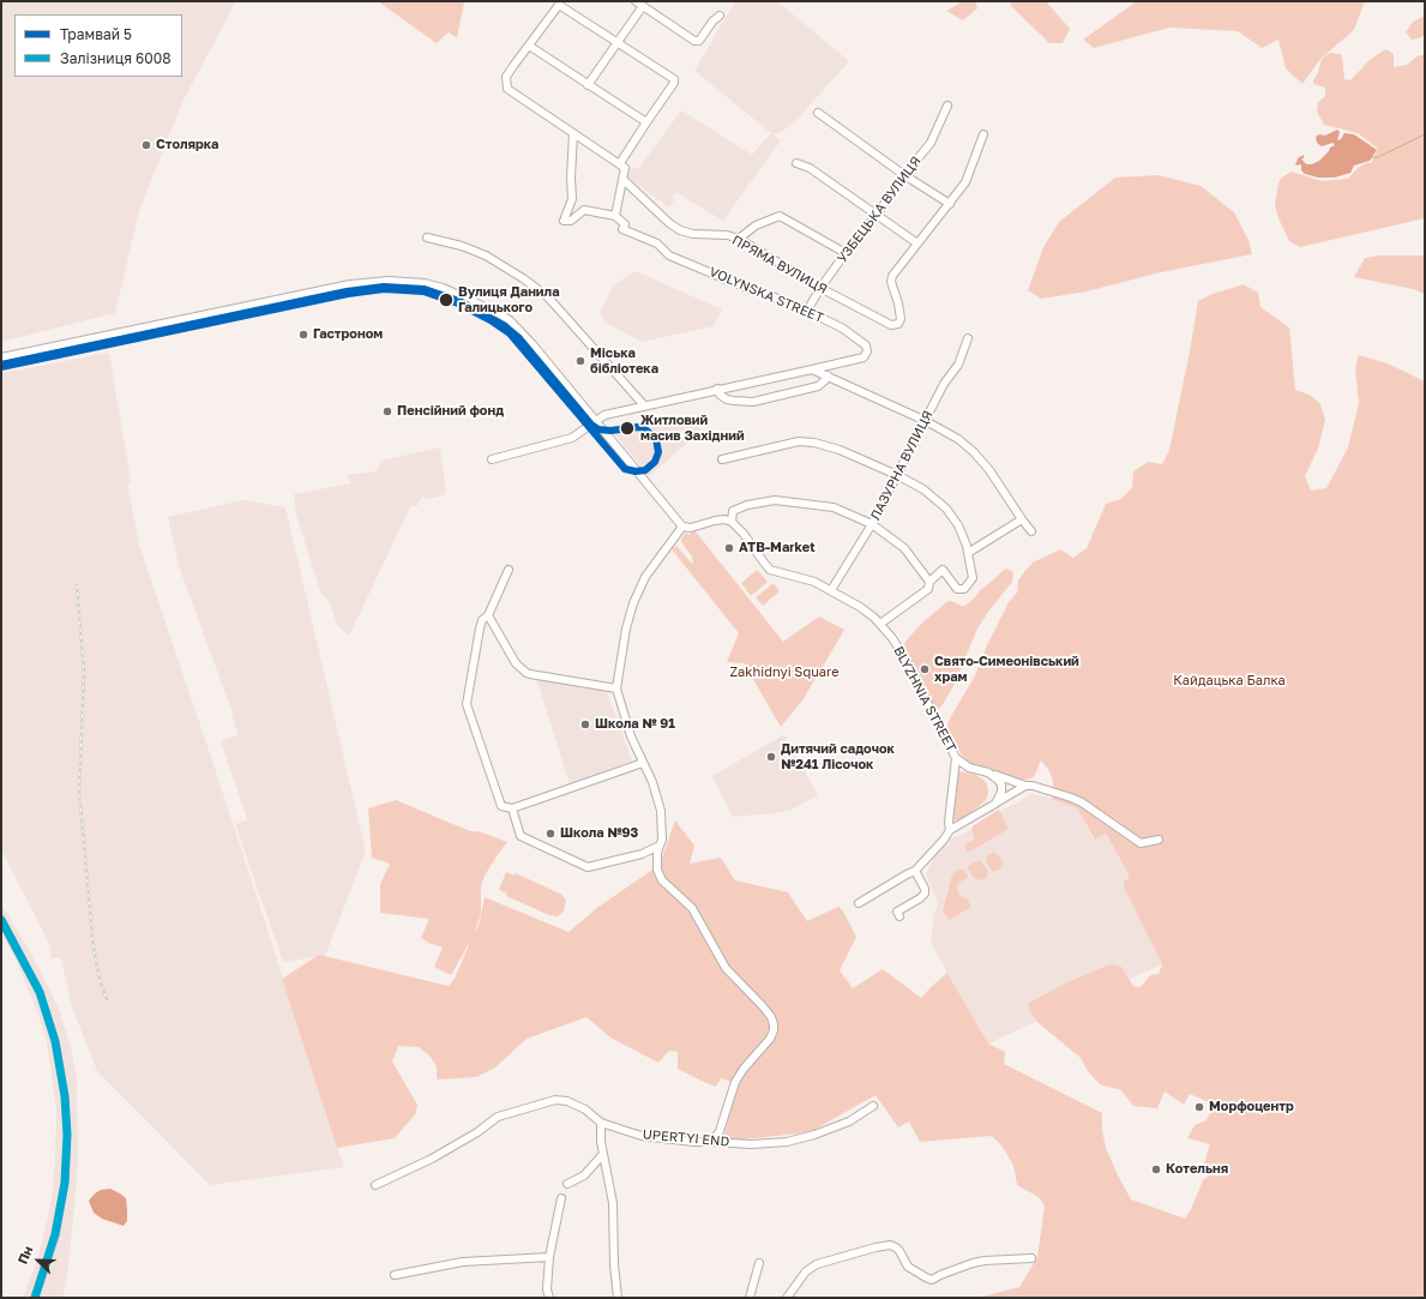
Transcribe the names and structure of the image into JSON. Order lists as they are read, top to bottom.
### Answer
{
  "streets": {
    "street": [
      "УЗБЕЦЬКА ВУЛИЦЯ",
      "ПРЯМА ВУЛИЦЯ",
      "VOLYNSKA STREET",
      "ЛАЗУРНА ВУЛИЦЯ",
      "BLYZHNIA STREET",
      "UPERTYI END"
    ]
  },
  "crossings": [
    ["УЗБЕЦЬКА ВУЛИЦЯ", "ПРЯМА ВУЛИЦЯ"],
    ["УЗБЕЦЬКА ВУЛИЦЯ", "VOLYNSKA STREET"],
    ["ЛАЗУРНА ВУЛИЦЯ", "BLYZHNIA STREET"]
  ],
  "parks": ["Zakhidnyi Square", "Кайдацька Балка"],
  "places": [
    "Столярка",
    "Вулиця Данила Галицького",
    "Гастроном",
    "Міська бібліотека",
    "Пенсійний фонд",
    "Житловий масив Західний",
    "ATB-Market",
    "Свято-Симеонівський храм",
    "Школа № 91",
    "Дитячий садочок №241 Лісочок",
    "Школа №93",
    "Морфоцентр",
    "Котельня"
  ],
  "lines": ["tram line 5", "rail line 6008"],
  "legend": ["Трамвай 5", "Залізниця 6008"],
  "north": "top left"
}
